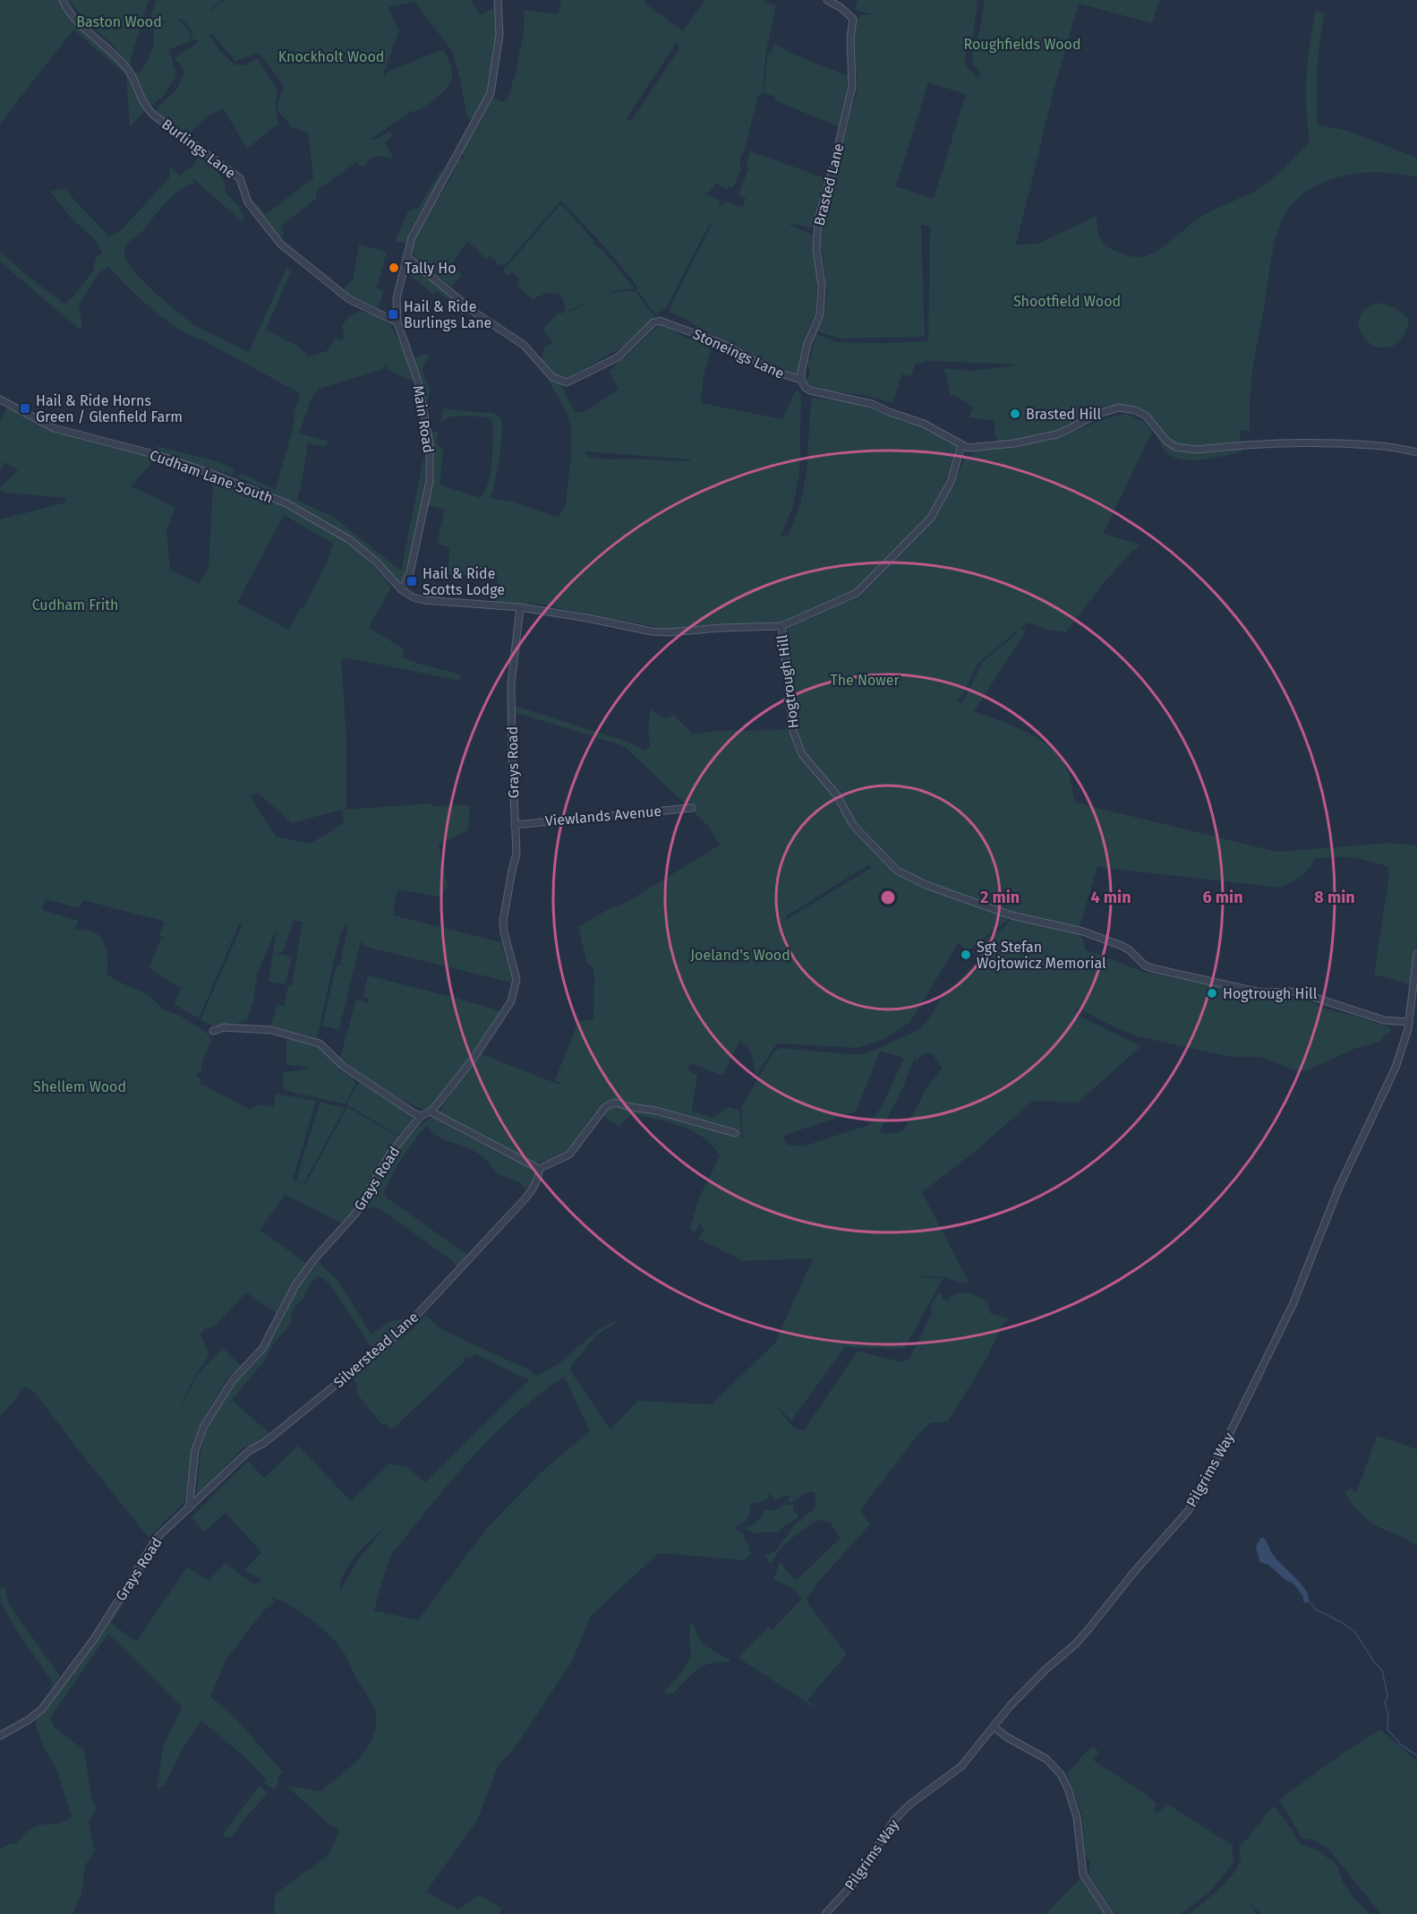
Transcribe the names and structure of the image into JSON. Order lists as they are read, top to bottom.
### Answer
{
  "streets": {
    "street": [
      "Burlings Lane",
      "Brasted Lane",
      "Stoneings Lane",
      "Main Road",
      "Cudham Lane South",
      "Hogtrough Hill",
      "Grays Road",
      "Viewlands Avenue",
      "Silverstead Lane",
      "Pilgrims Way"
    ]
  },
  "crossings": [
    ["Burlings Lane", "Main Road"],
    ["Brasted Lane", "Stoneings Lane"],
    ["Stoneings Lane", "Main Road"],
    ["Main Road", "Cudham Lane South"],
    ["Hogtrough Hill", "Pilgrims Way"],
    ["Grays Road", "Viewlands Avenue"],
    ["Grays Road", "Silverstead Lane"]
  ],
  "parks": [
    "Baston Wood",
    "Roughfields Wood",
    "Knockholt Wood",
    "Shootfield Wood",
    "Cudham Frith",
    "The Nower",
    "Joeland's Wood",
    "Shellem Wood"
  ],
  "places": {
    "other": [
      "Tally Ho",
      "Brasted Hill",
      "Sgt Stefan Wojtowicz Memorial",
      "Hogtrough Hill"
    ],
    "transit": ["Hail & Ride Burlings Lane", "Hail & Ride Horns Green / Glenfield Farm", "Hail & Ride Scotts Lodge"]
  },
  "rings": [
    "2 min",
    "4 min",
    "6 min",
    "8 min"
  ]
}
